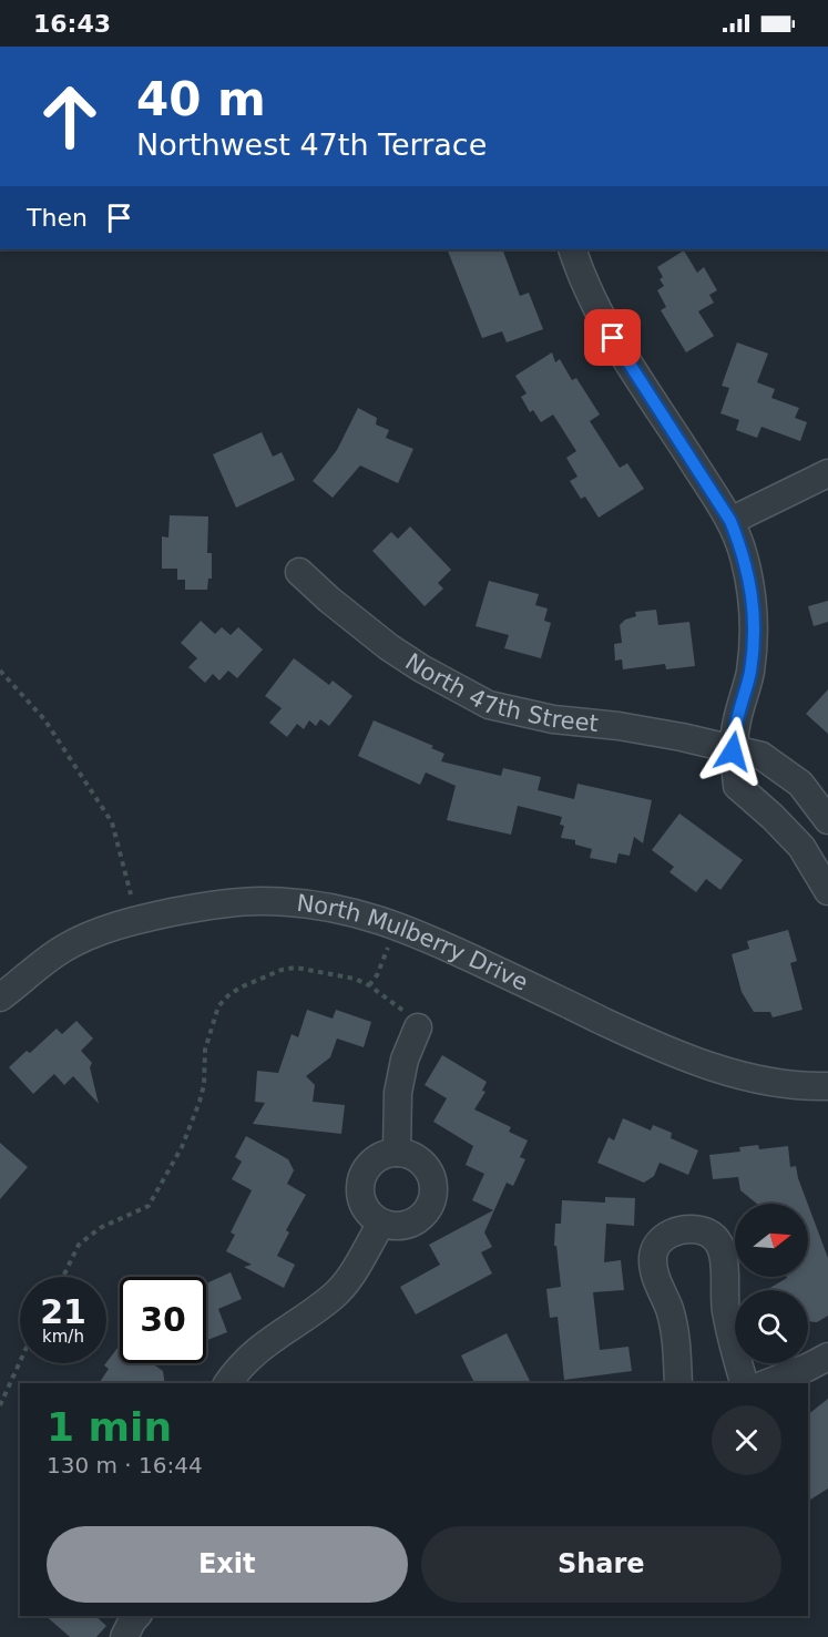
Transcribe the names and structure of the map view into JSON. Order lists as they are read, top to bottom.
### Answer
{
  "streets": {
    "street": ["North 47th Street", "North Mulberry Drive"]
  },
  "north": "right",
  "page": {
    "status": "16:43",
    "turn": ["40 m", "Northwest 47th Terrace"],
    "then": "Then",
    "speed": "21 km/h",
    "limit": "30",
    "heading": ["1 min", "130 m · 16:44"],
    "buttons": ["Exit", "Share"]
  }
}
